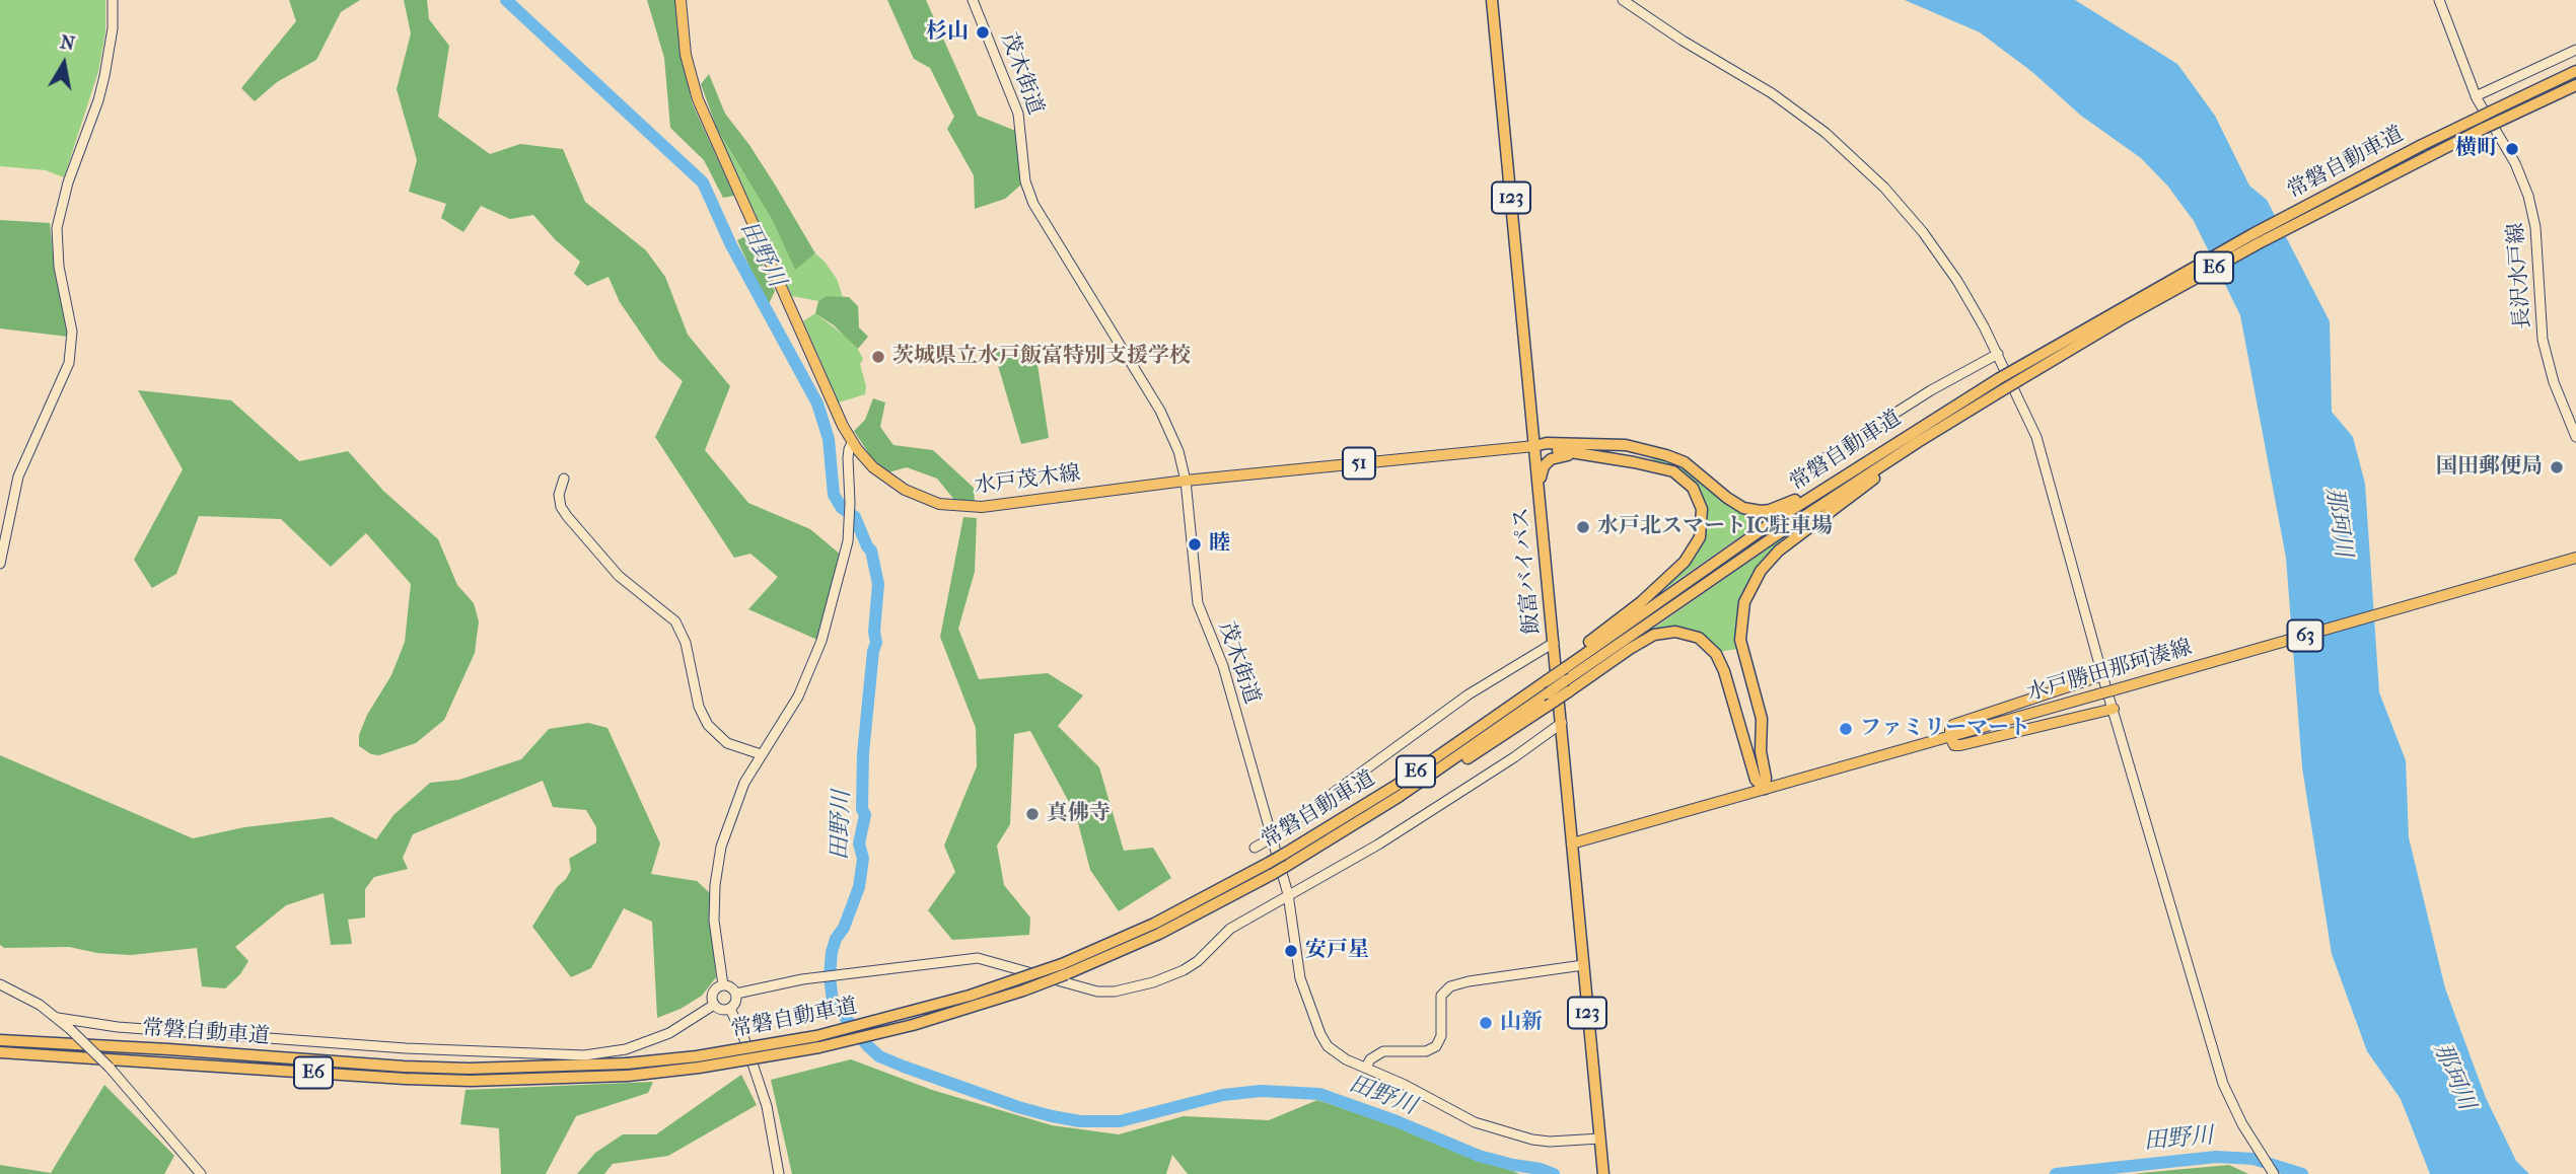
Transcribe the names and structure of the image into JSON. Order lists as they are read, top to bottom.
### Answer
{
  "streets": {
    "highway": [
      "常磐自動車道",
      "123",
      "E6",
      "飯富バイパス"
    ],
    "main road": [
      "51",
      "水戸茂木線",
      "63",
      "水戸勝田那珂湊線"
    ],
    "street": ["茂木街道", "長沢水戸線"]
  },
  "crossings": [
    ["茂木街道", "123"],
    ["茂木街道", "水戸茂木線"],
    ["茂木街道", "飯富バイパス"],
    ["123", "飯富バイパス"],
    ["水戸茂木線", "飯富バイパス"],
    ["飯富バイパス", "水戸勝田那珂湊線"]
  ],
  "water": ["田野川", "那珂川"],
  "places": [
    "杉山",
    "横町",
    "茨城県立水戸飯富特別支援学校",
    "国田郵便局",
    "水戸北スマートIC駐車場",
    "睦",
    "ファミリーマート",
    "真佛寺",
    "安戸星",
    "山新"
  ],
  "north": "top"
}
